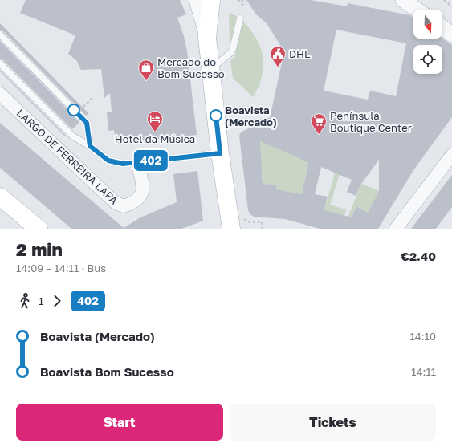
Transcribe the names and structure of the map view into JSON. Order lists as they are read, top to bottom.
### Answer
{
  "streets": {
    "street": ["LARGO DE FERREIRA LAPA"]
  },
  "places": {
    "public building": ["DHL"],
    "shop": ["Mercado do Bom Sucesso"],
    "other": ["Boavista (Mercado)"],
    "hotel": ["Hotel da Música"],
    "supermarket": ["Península Boutique Center"]
  },
  "lines": ["bus line 402"],
  "north": "bottom",
  "page": {
    "on_map": "402",
    "heading": ["2 min", "14:09 – 14:11 · Bus", "€2.40"],
    "legs": ["1", "402"],
    "list": [
      {
        "name": "Boavista (Mercado)",
        "value": "14:10"
      },
      {
        "name": "Boavista Bom Sucesso",
        "value": "14:11"
      }
    ],
    "buttons": ["Start", "Tickets"]
  }
}
